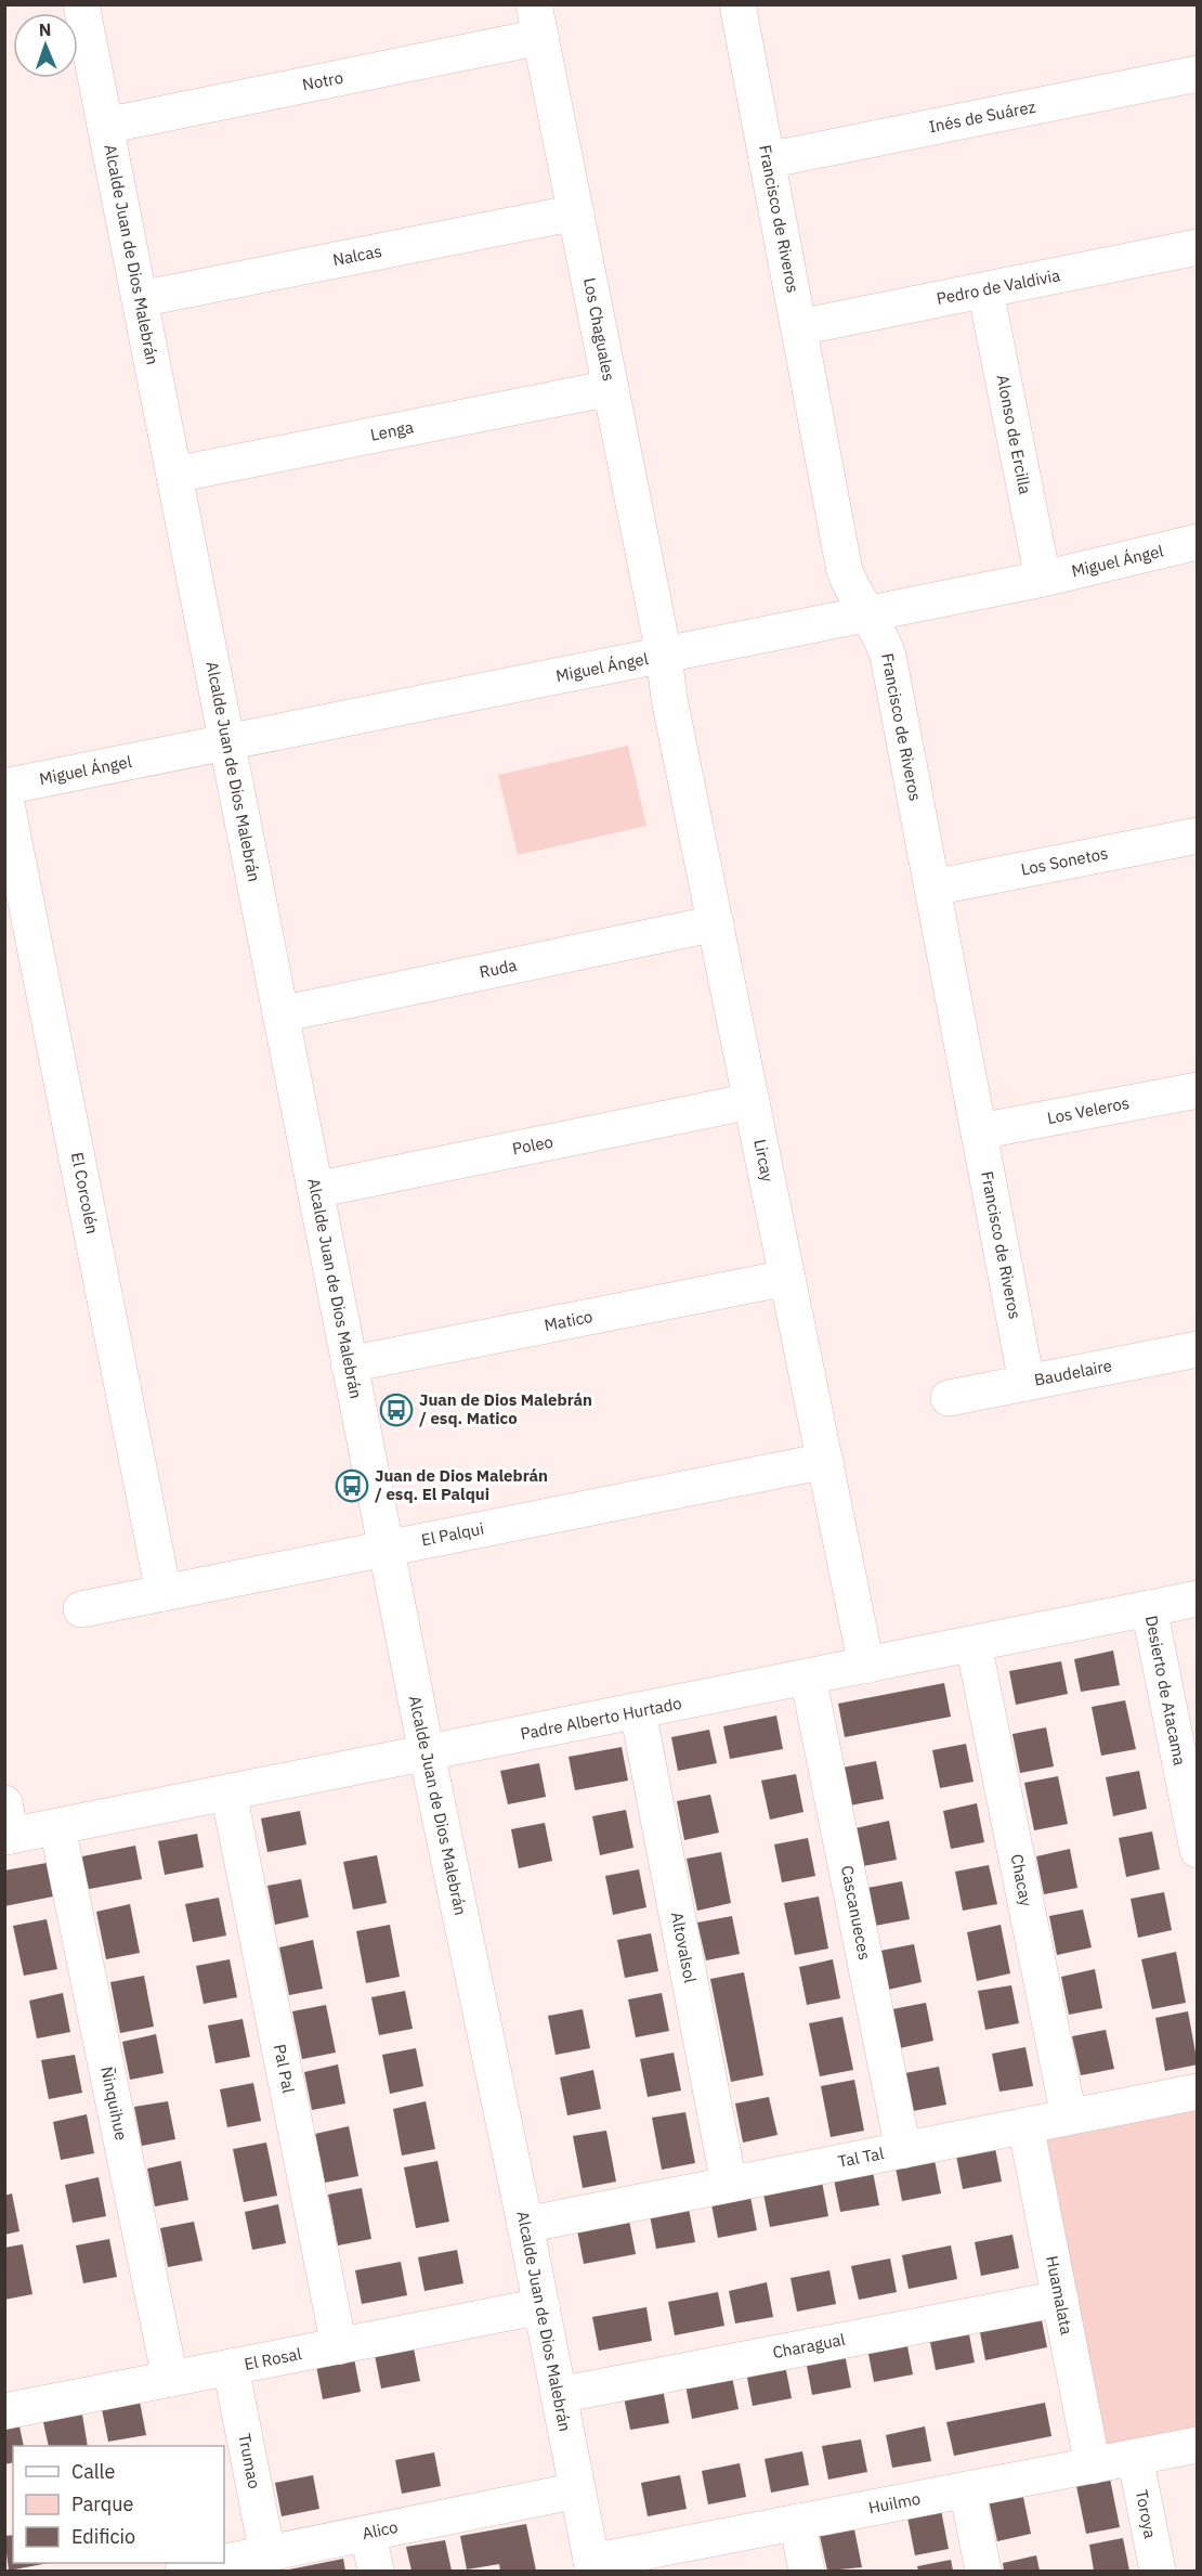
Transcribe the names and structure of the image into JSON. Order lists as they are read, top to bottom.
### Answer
{
  "streets": {
    "street": [
      "Notro",
      "Inés de Suárez",
      "Francisco de Riveros",
      "Alcalde Juan de Dios Malebrán",
      "Nalcas",
      "Pedro de Valdivia",
      "Los Chaguales",
      "Lenga",
      "Alonso de Ercilla",
      "Miguel Ángel",
      "Los Sonetos",
      "Ruda",
      "Los Veleros",
      "Poleo",
      "Lircay",
      "El Corcolén",
      "Matico",
      "Baudelaire",
      "El Palqui",
      "Desierto de Atacama",
      "Padre Alberto Hurtado",
      "Chacay",
      "Cascanueces",
      "Altovalsol",
      "Pal Pal",
      "Ñinquihue",
      "Tal Tal",
      "Huamalata",
      "Charagual",
      "El Rosal",
      "Trumao",
      "Huilmo",
      "Toroya",
      "Alico"
    ]
  },
  "crossings": [
    ["Notro", "Alcalde Juan de Dios Malebrán"],
    ["Notro", "Los Chaguales"],
    ["Inés de Suárez", "Francisco de Riveros"],
    ["Francisco de Riveros", "Pedro de Valdivia"],
    ["Francisco de Riveros", "Miguel Ángel"],
    ["Francisco de Riveros", "Los Sonetos"],
    ["Francisco de Riveros", "Los Veleros"],
    ["Francisco de Riveros", "Baudelaire"],
    ["Alcalde Juan de Dios Malebrán", "Nalcas"],
    ["Alcalde Juan de Dios Malebrán", "Lenga"],
    ["Alcalde Juan de Dios Malebrán", "Miguel Ángel"],
    ["Alcalde Juan de Dios Malebrán", "Ruda"],
    ["Alcalde Juan de Dios Malebrán", "Poleo"],
    ["Alcalde Juan de Dios Malebrán", "Matico"],
    ["Alcalde Juan de Dios Malebrán", "El Palqui"],
    ["Alcalde Juan de Dios Malebrán", "Padre Alberto Hurtado"],
    ["Alcalde Juan de Dios Malebrán", "Tal Tal"],
    ["Alcalde Juan de Dios Malebrán", "Charagual"],
    ["Alcalde Juan de Dios Malebrán", "El Rosal"],
    ["Alcalde Juan de Dios Malebrán", "Huilmo"],
    ["Alcalde Juan de Dios Malebrán", "Alico"],
    ["Nalcas", "Los Chaguales"],
    ["Pedro de Valdivia", "Alonso de Ercilla"],
    ["Los Chaguales", "Lenga"],
    ["Los Chaguales", "Miguel Ángel"],
    ["Los Chaguales", "Lircay"],
    ["Alonso de Ercilla", "Miguel Ángel"],
    ["Miguel Ángel", "Lircay"],
    ["Ruda", "Lircay"],
    ["Poleo", "Lircay"],
    ["Lircay", "Matico"],
    ["Lircay", "El Palqui"],
    ["Lircay", "Padre Alberto Hurtado"],
    ["El Corcolén", "El Palqui"],
    ["Desierto de Atacama", "Padre Alberto Hurtado"],
    ["Padre Alberto Hurtado", "Chacay"],
    ["Padre Alberto Hurtado", "Cascanueces"],
    ["Padre Alberto Hurtado", "Altovalsol"],
    ["Padre Alberto Hurtado", "Pal Pal"],
    ["Padre Alberto Hurtado", "Ñinquihue"],
    ["Chacay", "Tal Tal"],
    ["Cascanueces", "Tal Tal"],
    ["Altovalsol", "Tal Tal"],
    ["Pal Pal", "El Rosal"],
    ["Ñinquihue", "El Rosal"],
    ["Tal Tal", "Huamalata"],
    ["Huamalata", "Charagual"],
    ["Huamalata", "Huilmo"],
    ["El Rosal", "Trumao"],
    ["Trumao", "Alico"],
    ["Huilmo", "Toroya"]
  ],
  "places": {
    "bus stop": ["Juan de Dios Malebrán / esq. Matico", "Juan de Dios Malebrán / esq. El Palqui"]
  },
  "legend": ["Calle", "Parque", "Edificio"],
  "north": "top"
}
